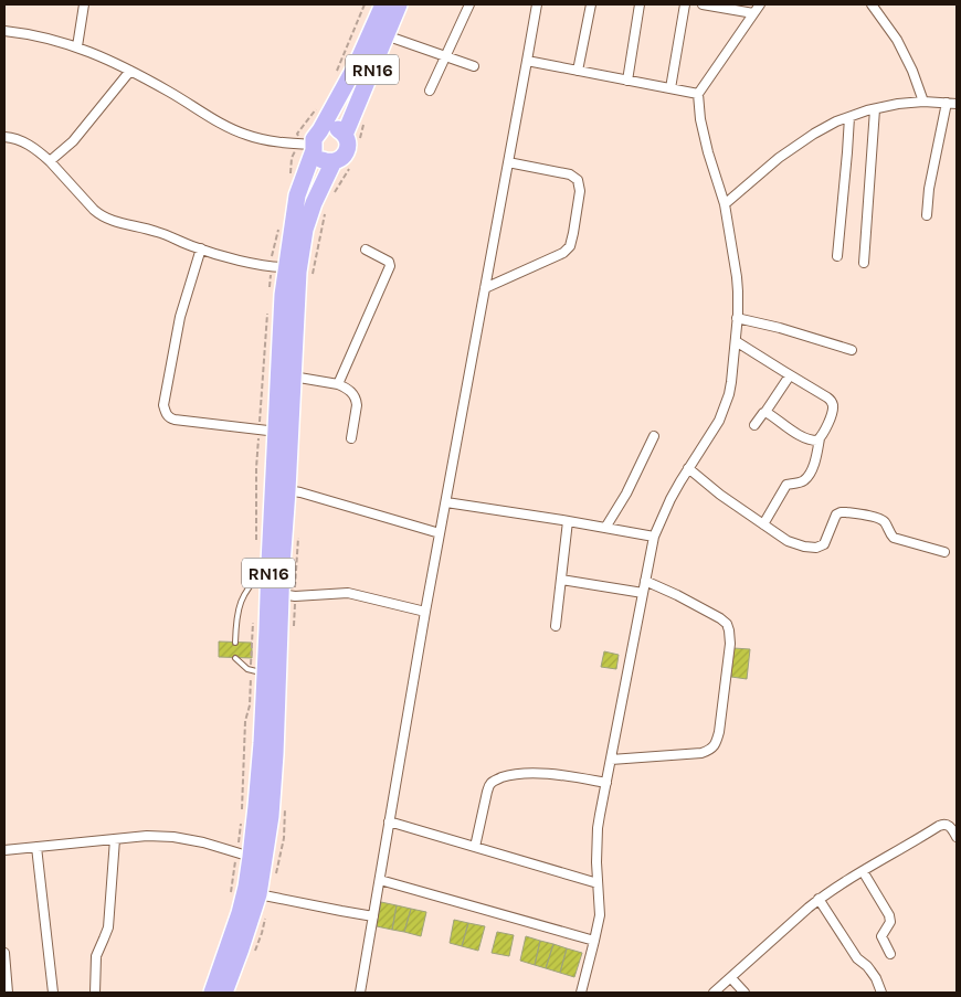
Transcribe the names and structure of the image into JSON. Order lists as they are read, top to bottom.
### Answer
{
  "streets": {
    "highway": ["RN16"]
  }
}
